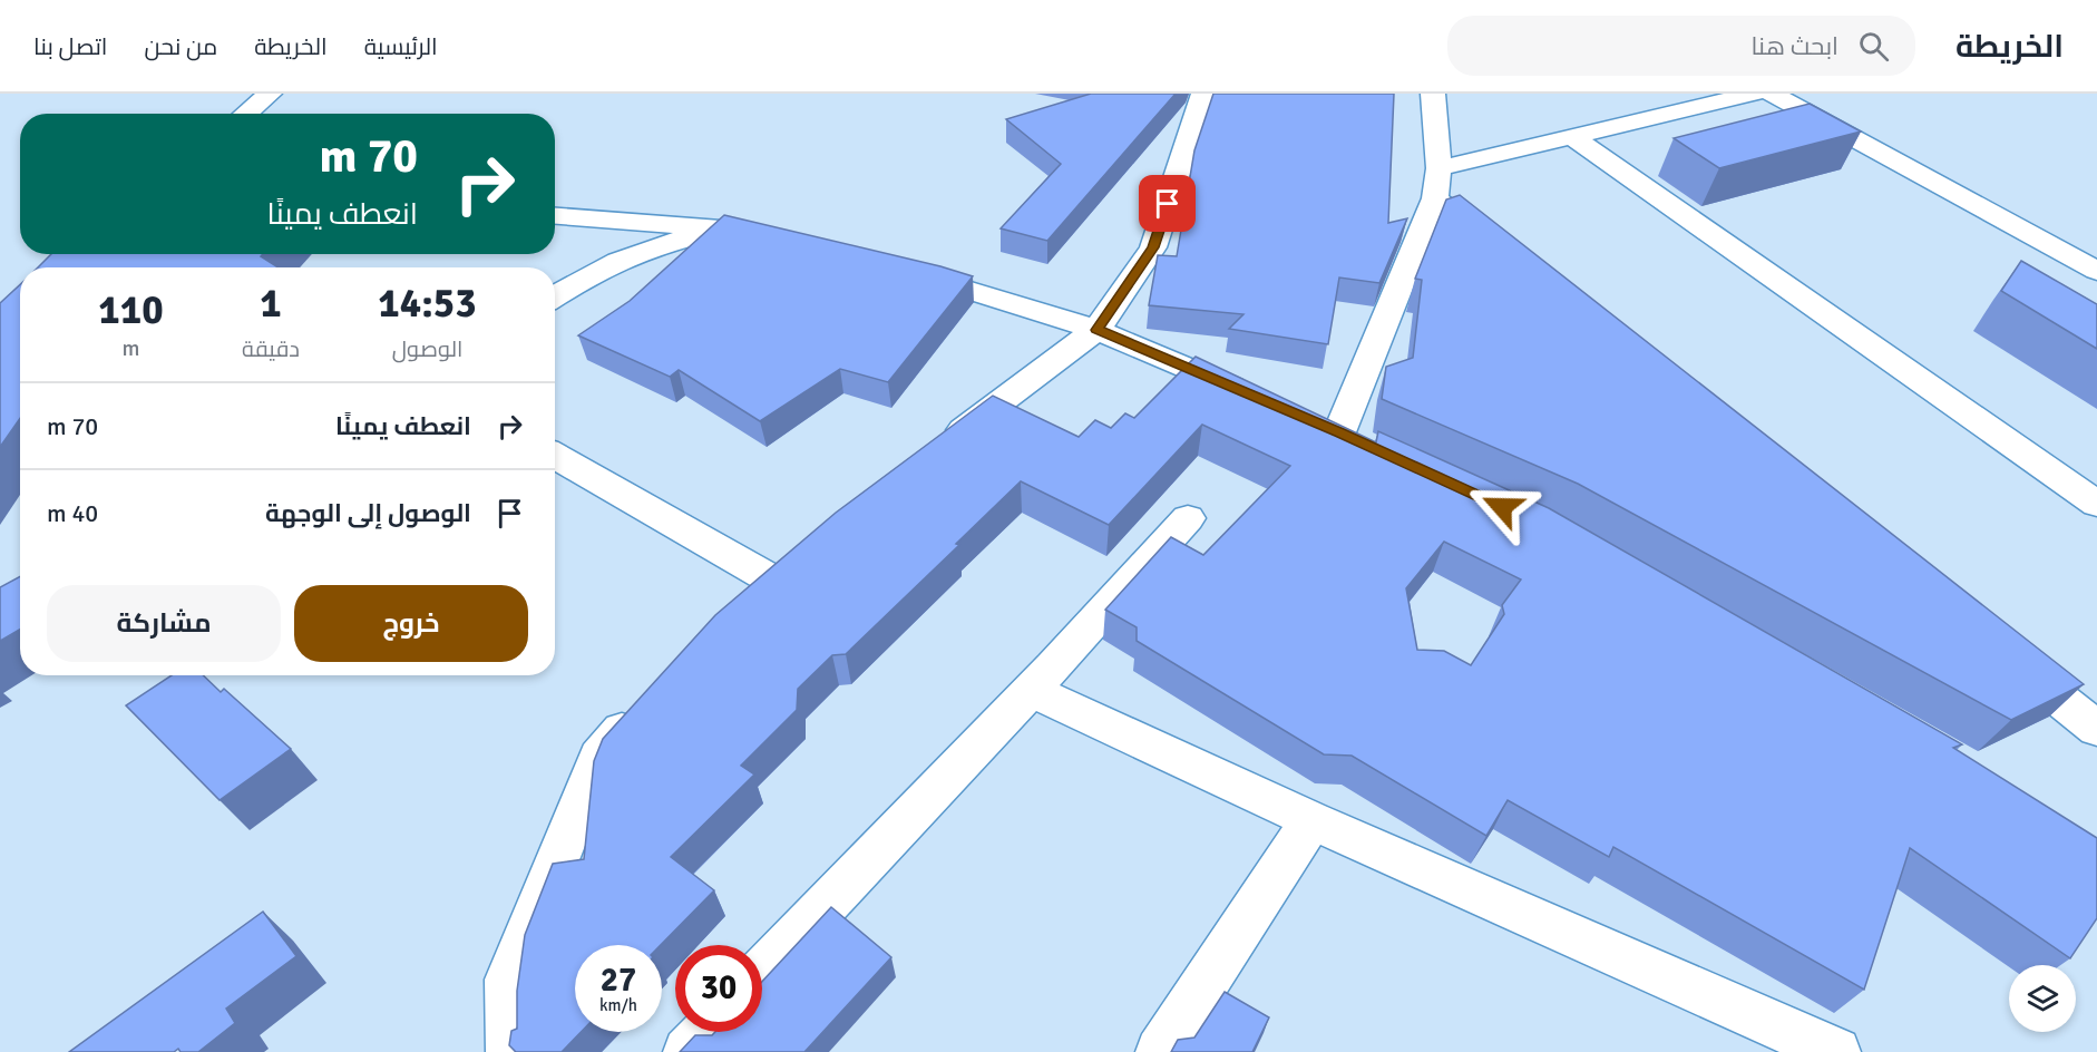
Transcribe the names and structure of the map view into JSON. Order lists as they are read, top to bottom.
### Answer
{
  "page": {
    "header": "الخريطة",
    "search": "ابحث هنا",
    "nav": [
      "الرئيسية",
      "الخريطة",
      "من نحن",
      "اتصل بنا"
    ],
    "turn": ["70 m", "انعطف يمينًا"],
    "eta": [
      "14:53",
      "الوصول",
      "1",
      "دقيقة",
      "110",
      "m"
    ],
    "list": [
      {
        "name": "انعطف يمينًا",
        "value": "70 m"
      },
      {
        "name": "الوصول إلى الوجهة",
        "value": "40 m"
      }
    ],
    "buttons": ["خروج", "مشاركة"],
    "speed": "27 km/h",
    "limit": "30"
  }
}
